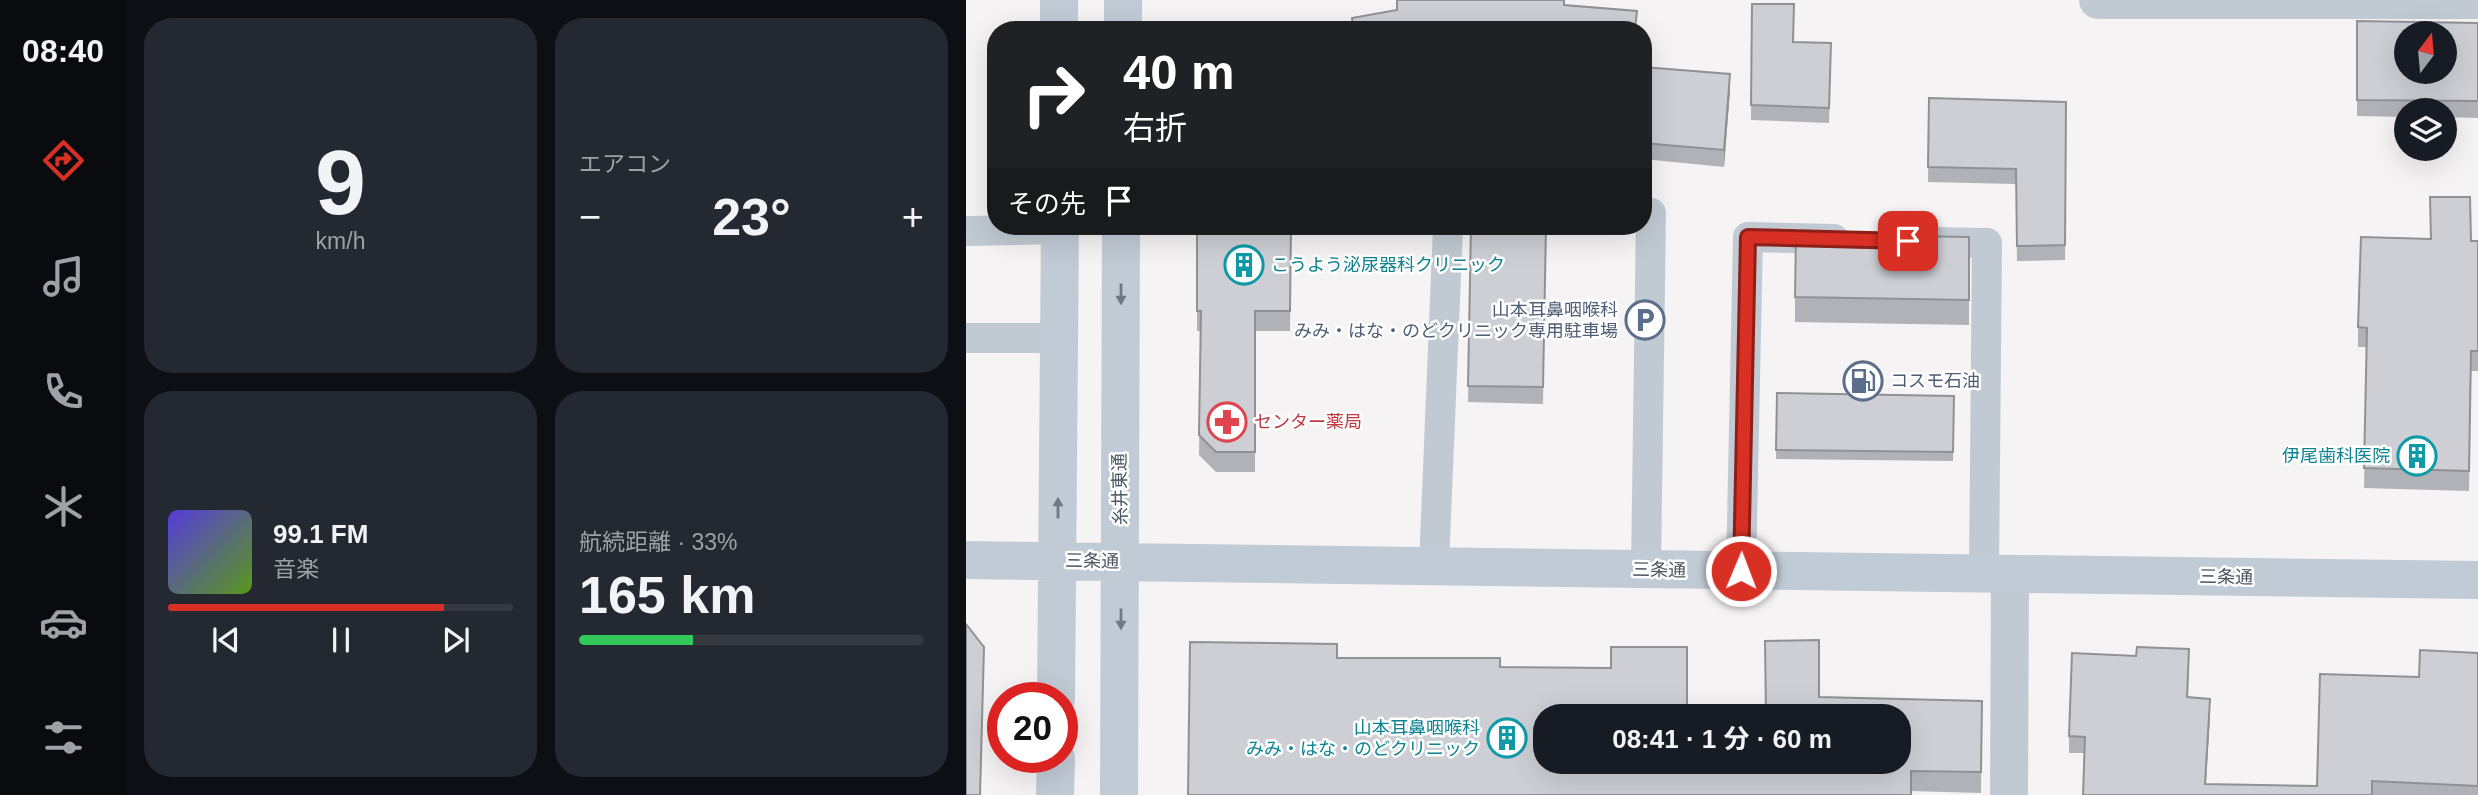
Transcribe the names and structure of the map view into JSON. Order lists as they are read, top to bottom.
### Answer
{
  "streets": {
    "street": ["糸井東通", "三条通"]
  },
  "crossings": [
    ["糸井東通", "三条通"]
  ],
  "places": {
    "building": ["こうよう泌尿器科クリニック", "伊尾歯科医院", "山本耳鼻咽喉科 みみ・はな・のどクリニック"],
    "parking": ["山本耳鼻咽喉科 みみ・はな・のどクリニック専用駐車場"],
    "fuel station": ["コスモ石油"],
    "pharmacy": ["センター薬局"]
  },
  "north": "top",
  "page": {
    "tabs": "08:40",
    "tile": [
      ["9", "km/h"],
      "エアコン",
      ["航続距離 · 33%", "165 km"]
    ],
    "turn": ["40 m", "右折"],
    "then": "その先",
    "heat": ["−", "23°", "+"],
    "song": ["99.1 FM", "音楽"],
    "limit": "20",
    "trip": "08:41 · 1 分 · 60 m"
  }
}
